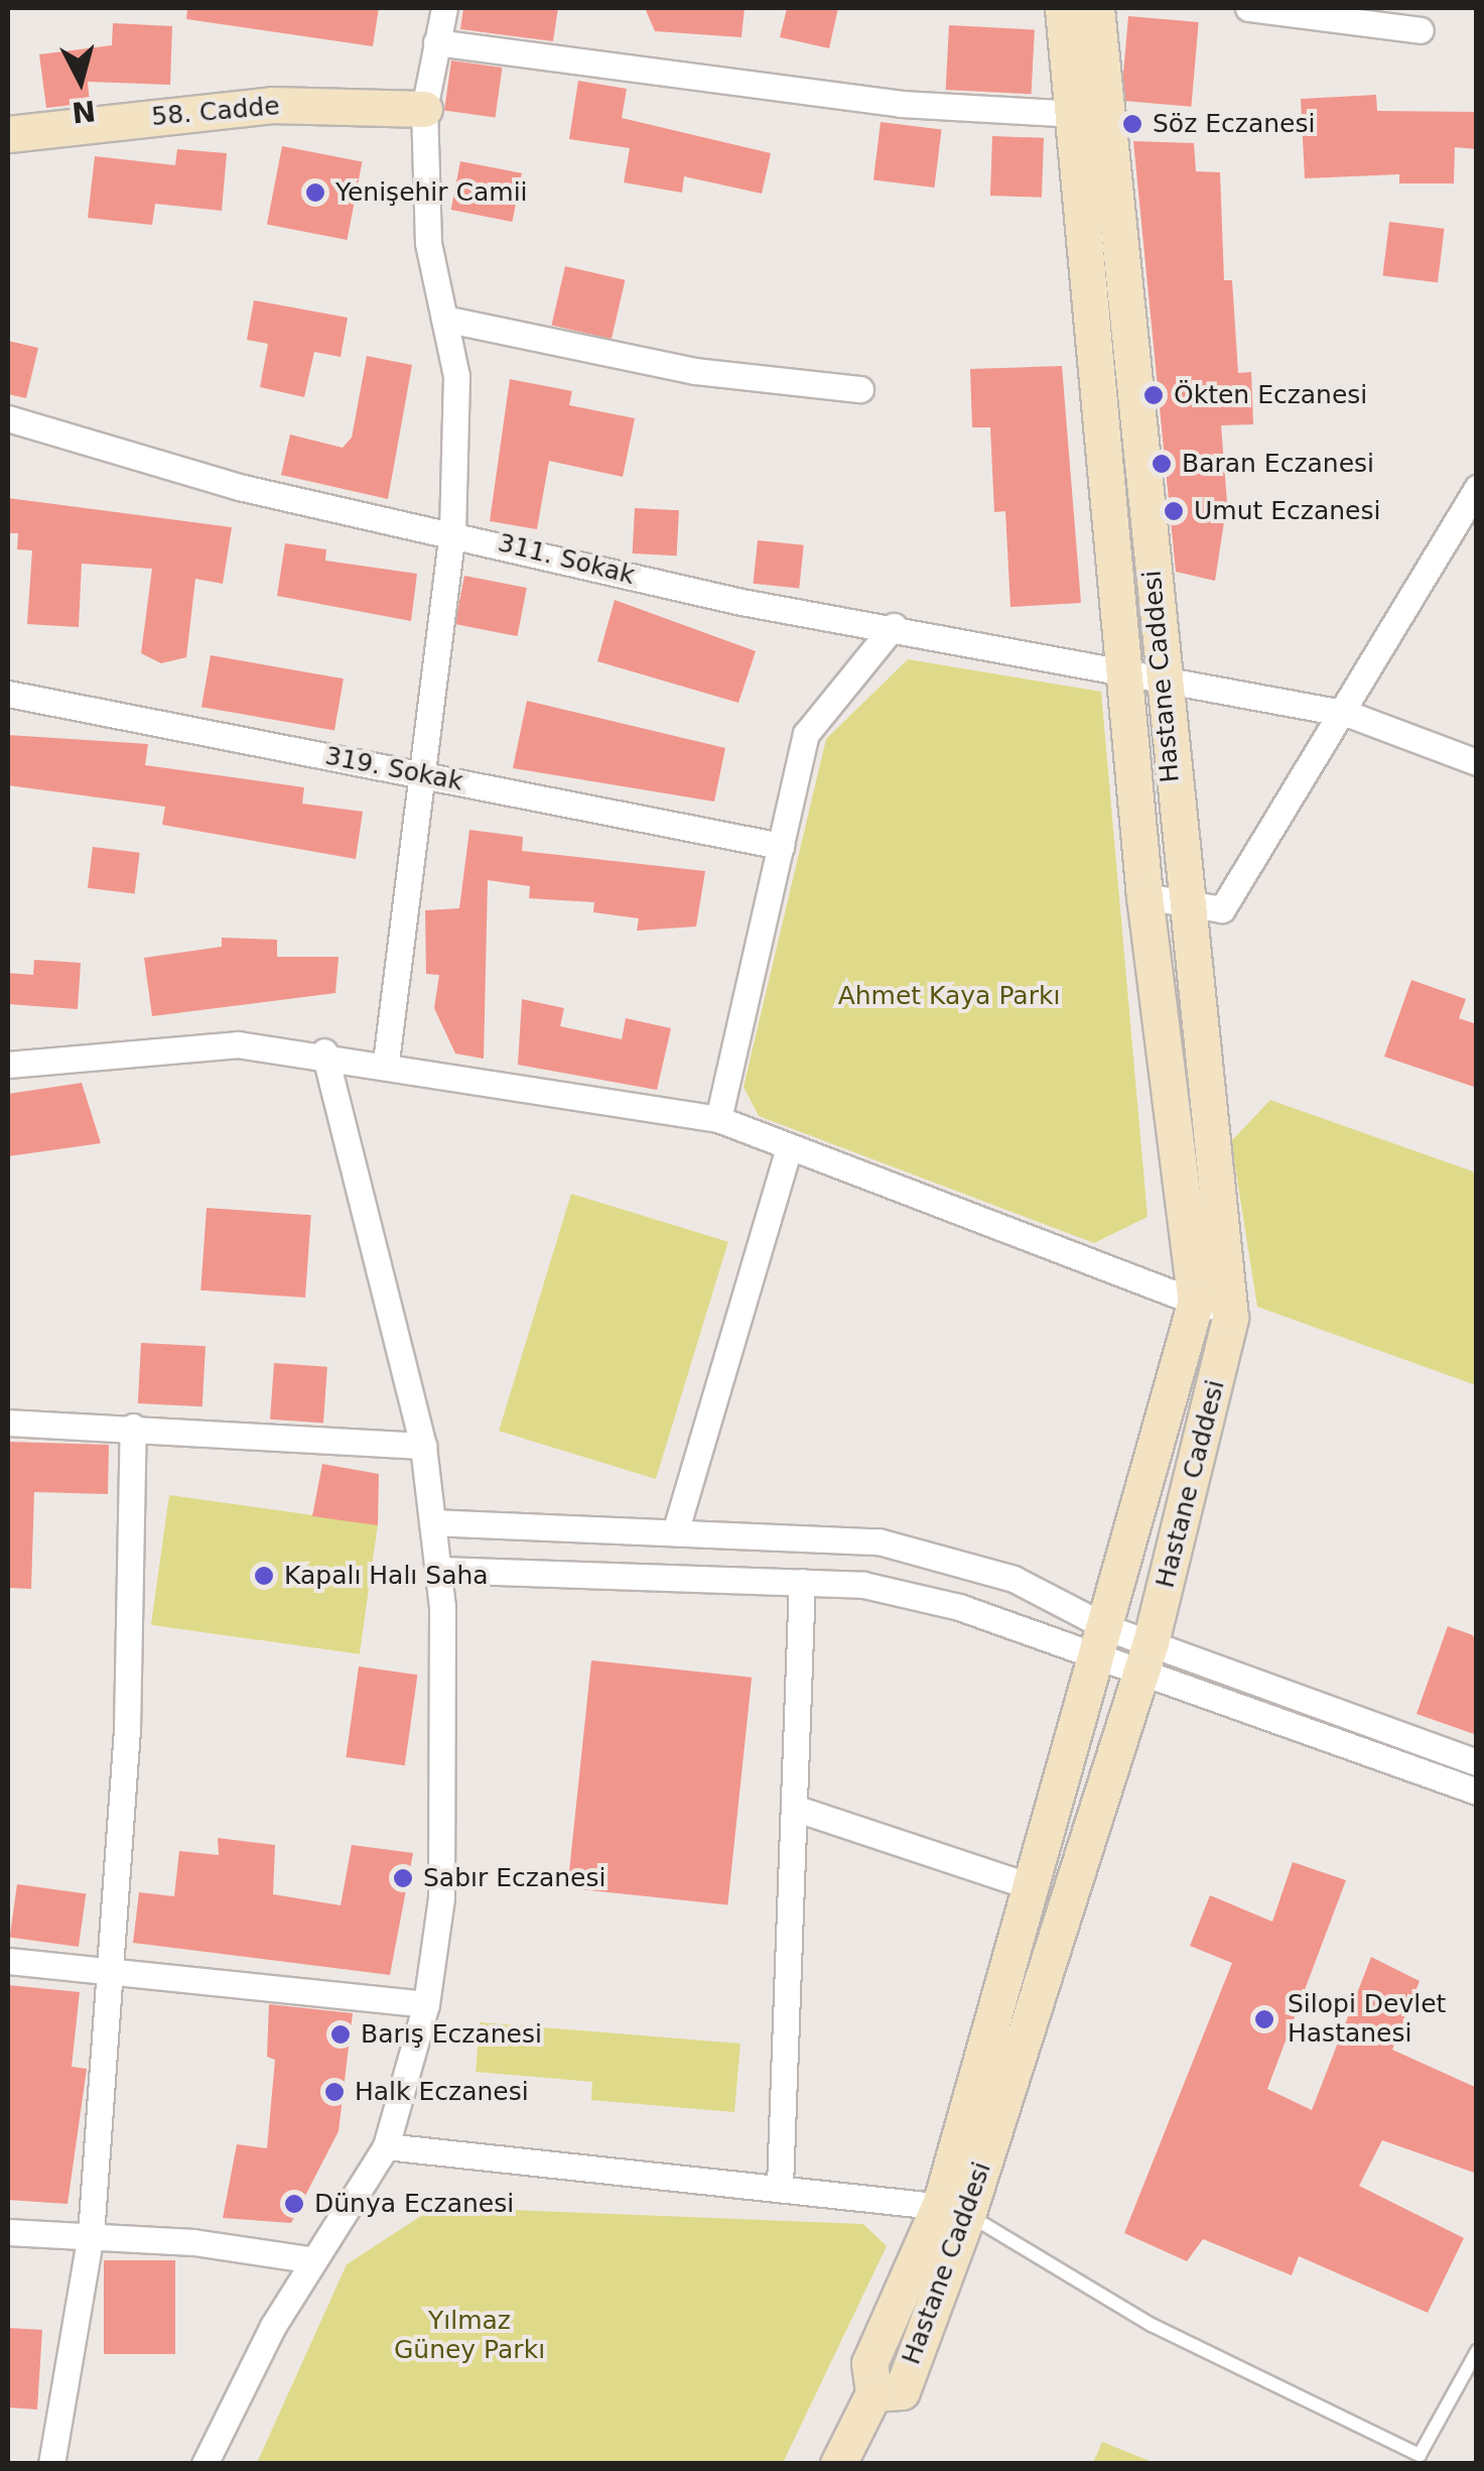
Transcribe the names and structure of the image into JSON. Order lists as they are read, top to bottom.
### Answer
{
  "streets": {
    "main road": ["58. Cadde", "Hastane Caddesi"],
    "street": ["311. Sokak", "319. Sokak"]
  },
  "crossings": [
    ["311. Sokak", "Hastane Caddesi"]
  ],
  "parks": ["Ahmet Kaya Parkı", "Yılmaz Güney Parkı"],
  "places": [
    "Söz Eczanesi",
    "Yenişehir Camii",
    "Ökten Eczanesi",
    "Baran Eczanesi",
    "Umut Eczanesi",
    "Kapalı Halı Saha",
    "Sabır Eczanesi",
    "Silopi Devlet Hastanesi",
    "Barış Eczanesi",
    "Halk Eczanesi",
    "Dünya Eczanesi"
  ],
  "north": "bottom"
}
